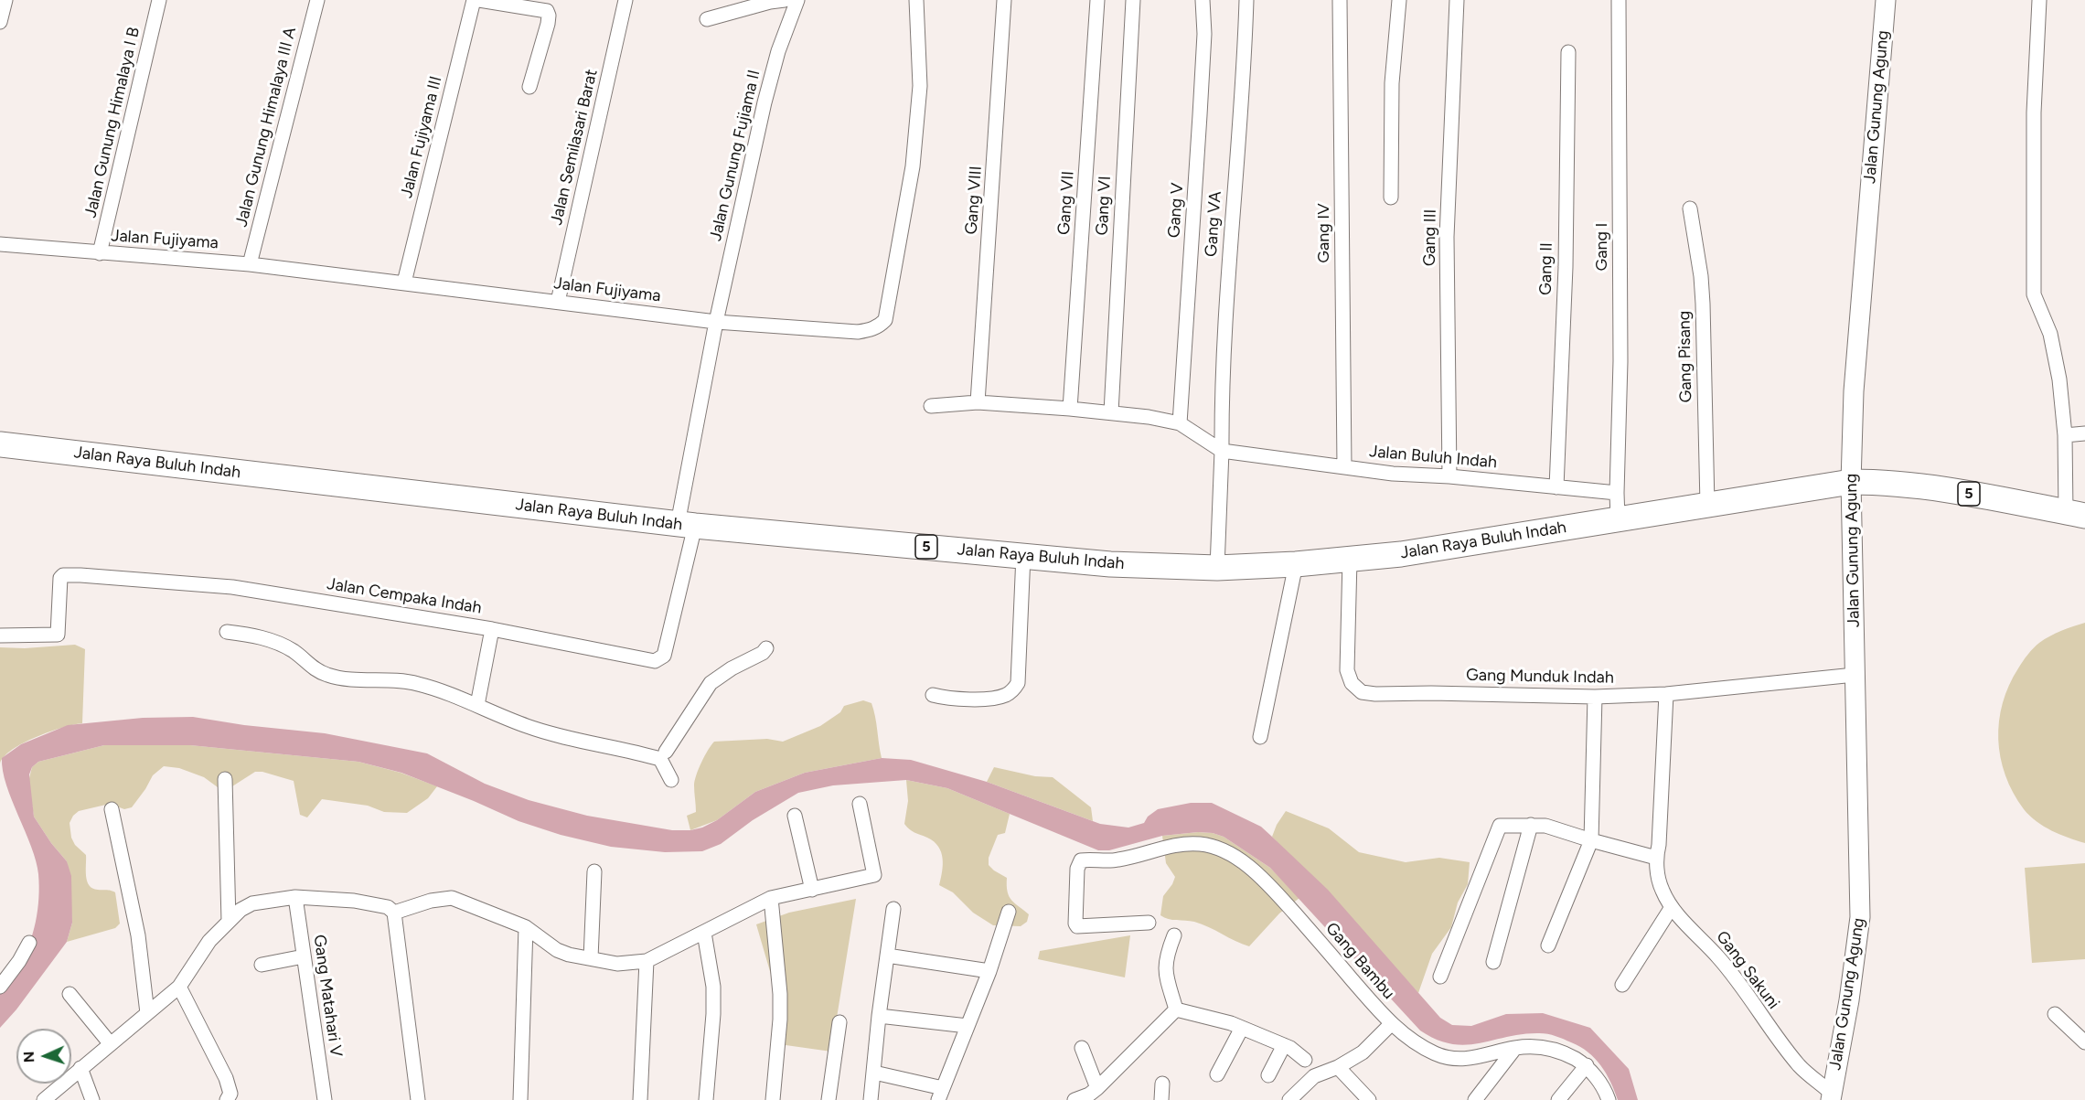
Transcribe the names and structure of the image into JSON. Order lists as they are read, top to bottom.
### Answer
{
  "streets": {
    "highway": ["Jalan Raya Buluh Indah", "5"],
    "main road": ["Jalan Gunung Agung"],
    "street": [
      "Jalan Gunung Himalaya I B",
      "Jalan Gunung Himalaya III A",
      "Jalan Fujiyama III",
      "Jalan Semilasari Barat",
      "Jalan Gunung Fujiama II",
      "Gang VIII",
      "Gang VII",
      "Gang VI",
      "Gang V",
      "Gang VA",
      "Gang IV",
      "Gang III",
      "Jalan Fujiyama",
      "Gang I",
      "Gang II",
      "Gang Pisang",
      "Jalan Buluh Indah",
      "Jalan Cempaka Indah",
      "Gang Munduk Indah",
      "Gang Bambu",
      "Gang Sakuni",
      "Gang Matahari V"
    ]
  },
  "crossings": [
    ["Jalan Gunung Agung", "Jalan Raya Buluh Indah"],
    ["Jalan Gunung Agung", "5"],
    ["Jalan Gunung Agung", "Gang Munduk Indah"],
    ["Jalan Gunung Agung", "Gang Sakuni"],
    ["Jalan Gunung Himalaya I B", "Jalan Fujiyama"],
    ["Jalan Gunung Himalaya III A", "Jalan Fujiyama"],
    ["Jalan Fujiyama III", "Jalan Fujiyama"],
    ["Jalan Semilasari Barat", "Jalan Fujiyama"],
    ["Jalan Gunung Fujiama II", "Jalan Fujiyama"],
    ["Jalan Gunung Fujiama II", "Jalan Raya Buluh Indah"],
    ["Jalan Gunung Fujiama II", "Jalan Cempaka Indah"],
    ["Gang VIII", "Jalan Buluh Indah"],
    ["Gang VII", "Jalan Buluh Indah"],
    ["Gang VI", "Jalan Buluh Indah"],
    ["Gang V", "Jalan Buluh Indah"],
    ["Gang VA", "Jalan Buluh Indah"],
    ["Gang IV", "Jalan Buluh Indah"],
    ["Gang III", "Jalan Buluh Indah"],
    ["Gang I", "Jalan Buluh Indah"],
    ["Gang II", "Jalan Buluh Indah"],
    ["Gang Pisang", "Jalan Raya Buluh Indah"],
    ["Jalan Raya Buluh Indah", "5"],
    ["Jalan Raya Buluh Indah", "Jalan Cempaka Indah"],
    ["Jalan Raya Buluh Indah", "Gang Munduk Indah"],
    ["Gang Munduk Indah", "Gang Sakuni"]
  ],
  "north": "left"
}
